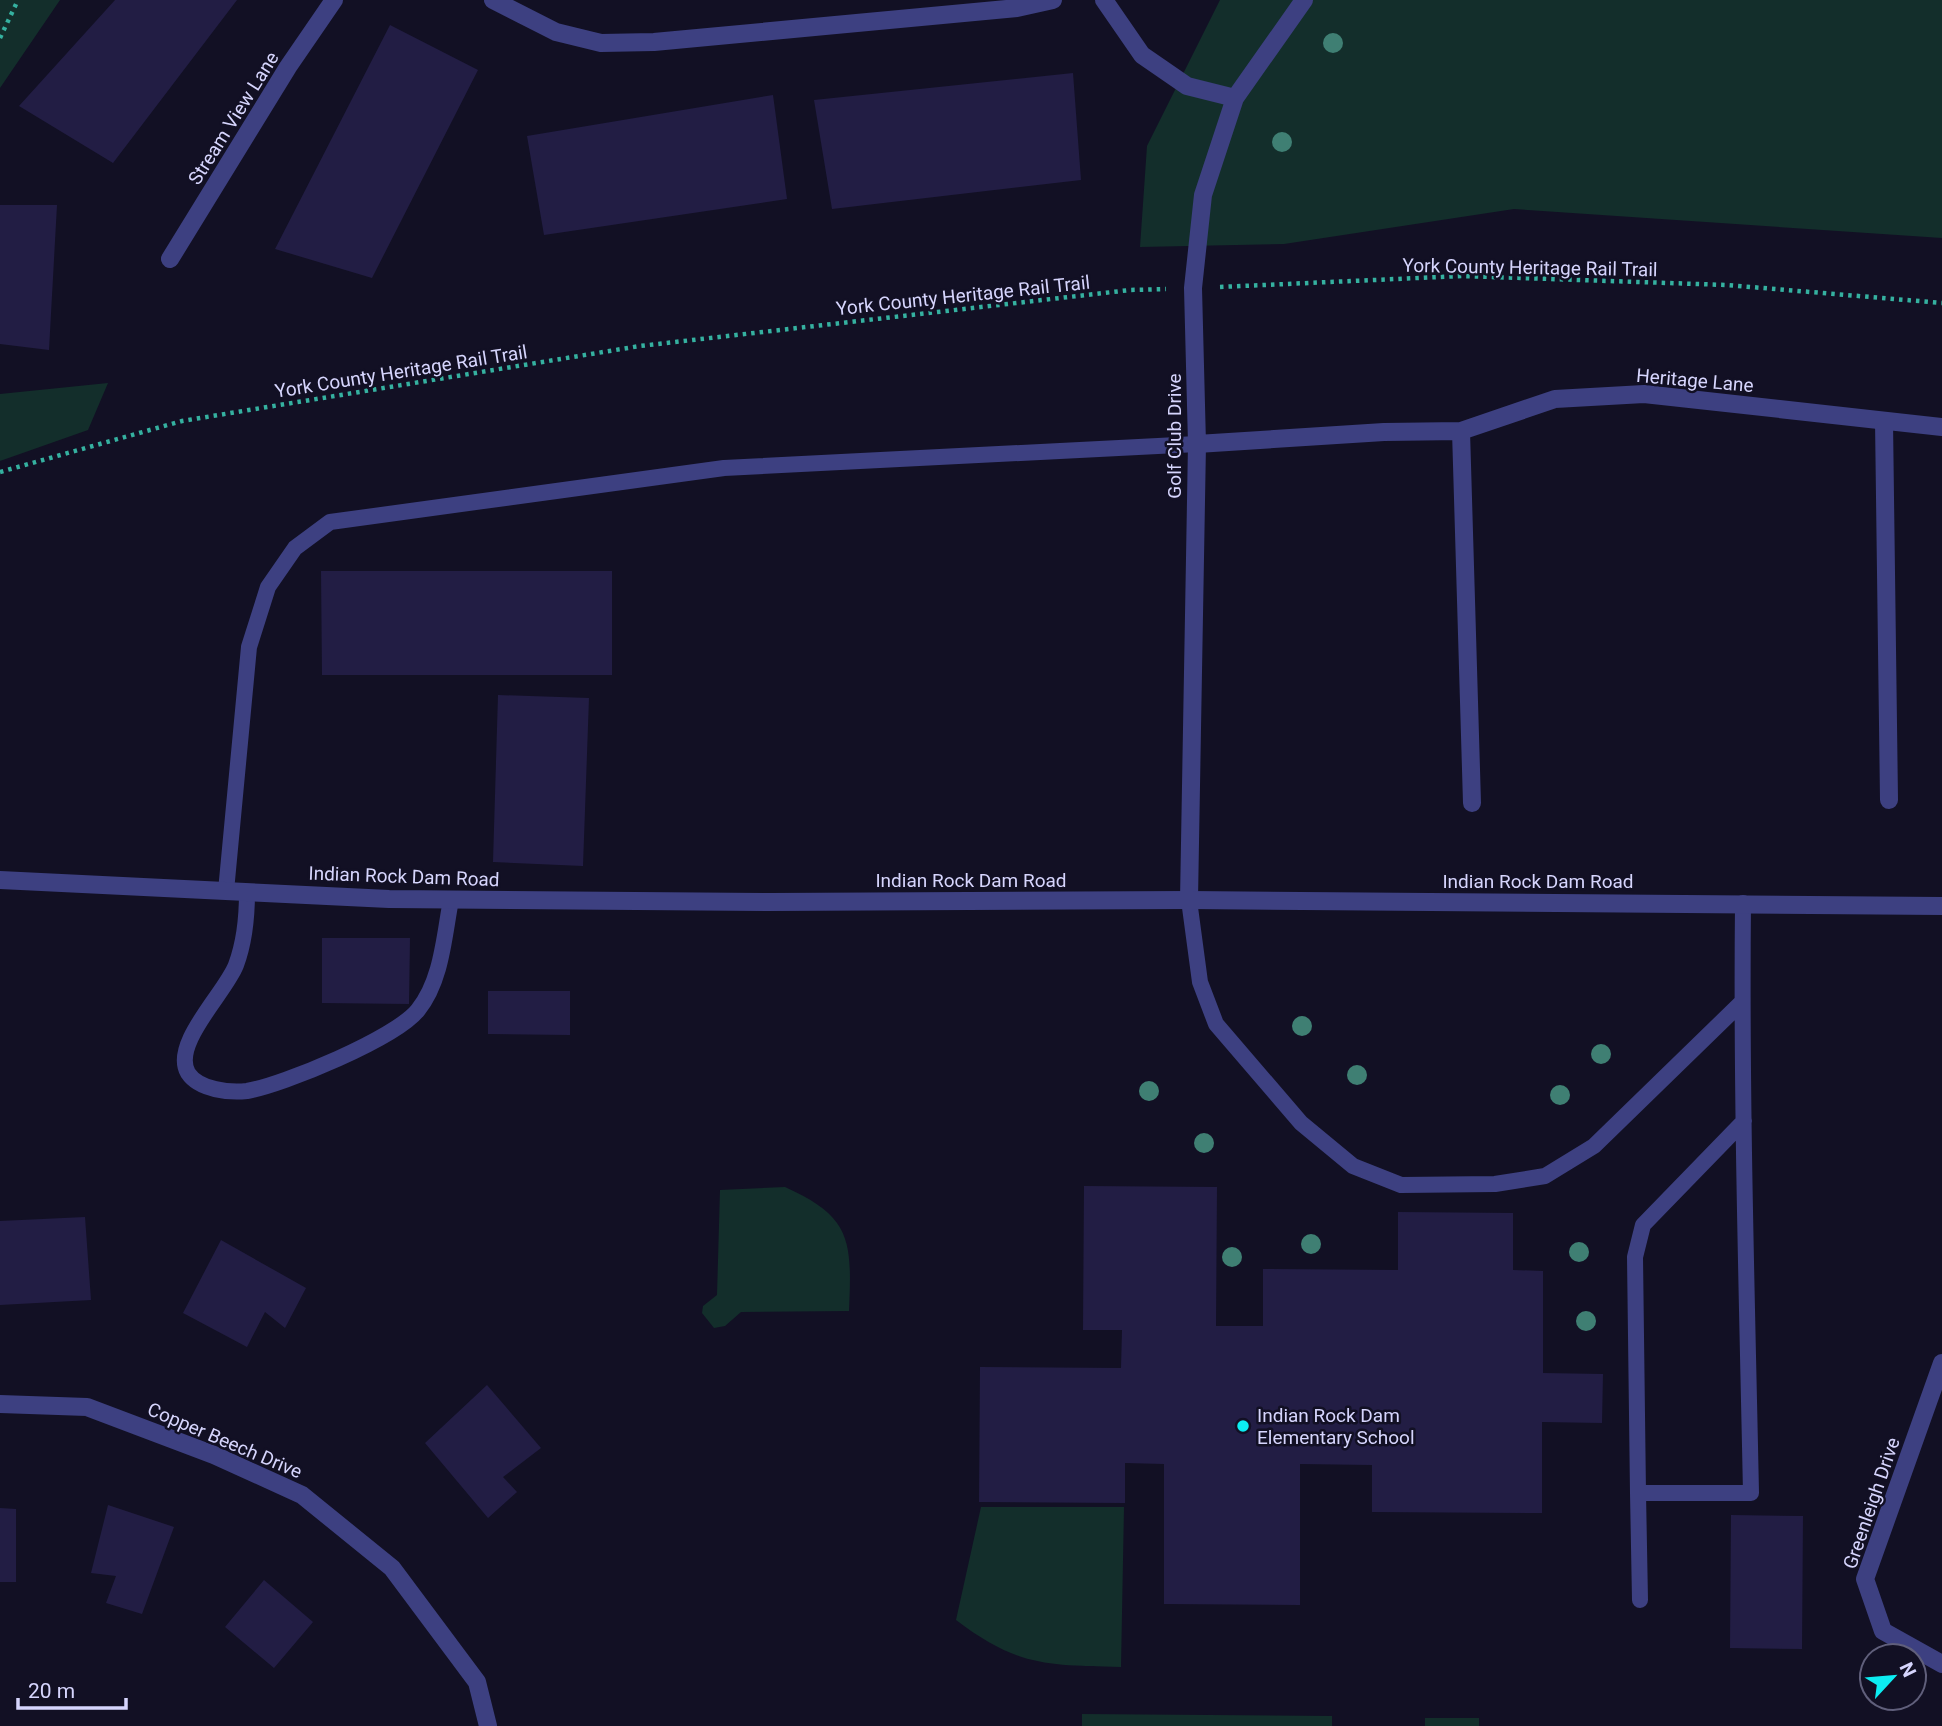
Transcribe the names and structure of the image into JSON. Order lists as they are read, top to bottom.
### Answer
{
  "streets": {
    "street": [
      "Stream View Lane",
      "Heritage Lane",
      "Golf Club Drive",
      "Indian Rock Dam Road",
      "Copper Beech Drive",
      "Greenleigh Drive"
    ],
    "path": ["York County Heritage Rail Trail"]
  },
  "crossings": [
    ["York County Heritage Rail Trail", "Golf Club Drive"],
    ["Heritage Lane", "Golf Club Drive"],
    ["Golf Club Drive", "Indian Rock Dam Road"]
  ],
  "places": ["Indian Rock Dam Elementary School"],
  "scale_bar": "20 m",
  "north": "top right"
}
